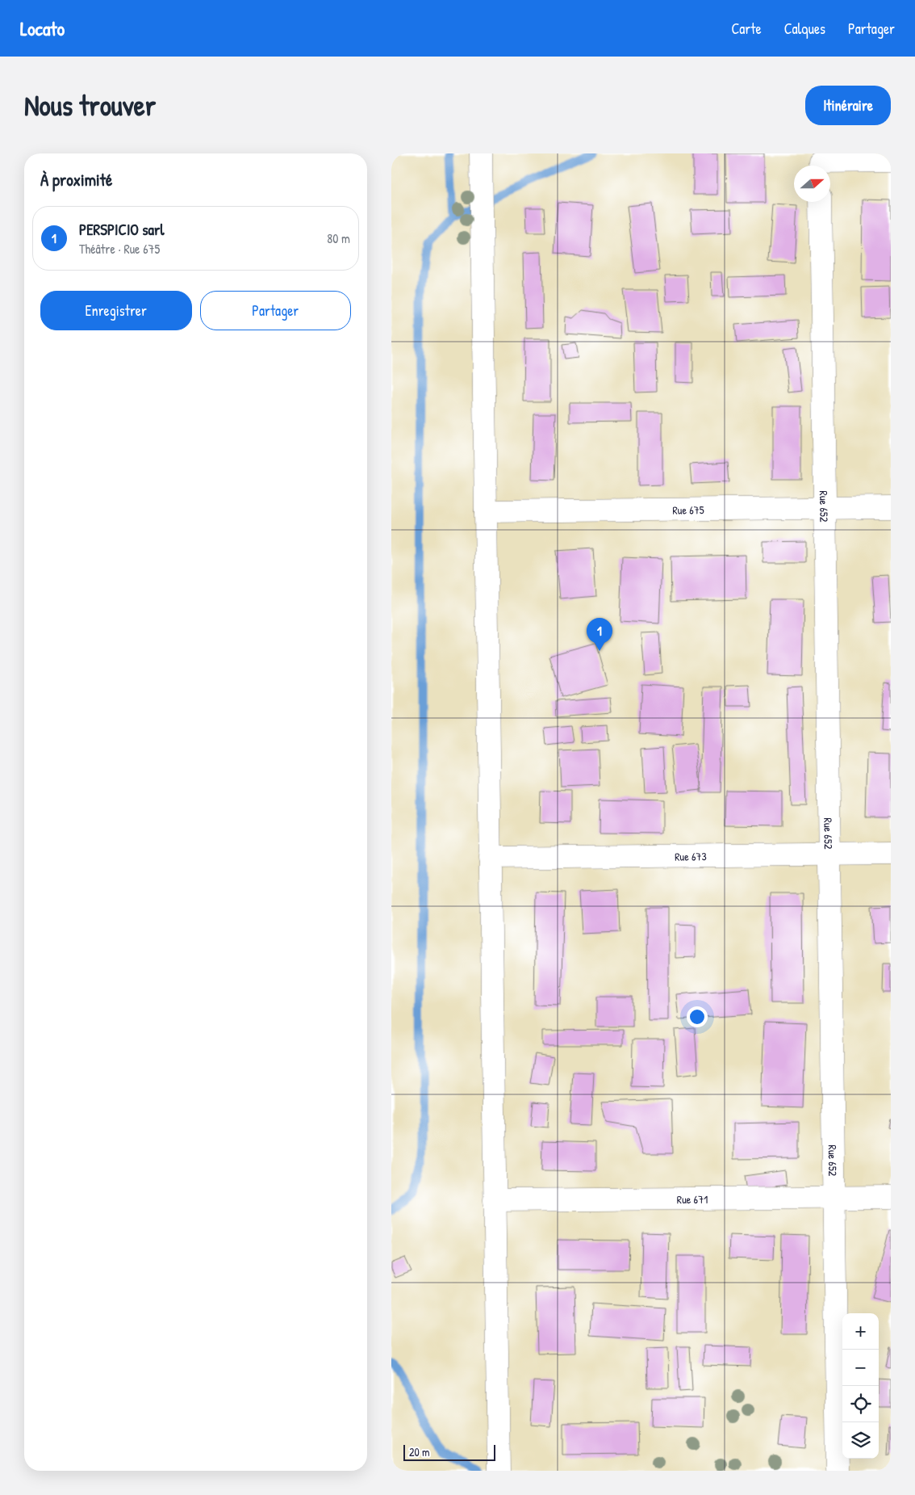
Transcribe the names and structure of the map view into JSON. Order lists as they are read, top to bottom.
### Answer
{
  "streets": {
    "street": [
      "Rue 652",
      "Rue 675",
      "Rue 673",
      "Rue 671"
    ]
  },
  "crossings": [
    ["Rue 652", "Rue 675"],
    ["Rue 652", "Rue 673"],
    ["Rue 652", "Rue 671"]
  ],
  "scale_bar": "20 m",
  "north": "right",
  "page": {
    "header": "Locato",
    "nav": ["Carte", "Calques", "Partager"],
    "buttons": [
      "Itinéraire",
      ["Enregistrer", "Partager"]
    ],
    "title": "Nous trouver",
    "heading": "À proximité",
    "list": [
      {
        "mark": "1",
        "name": "PERSPICIO sarl",
        "note": "Théâtre · Rue 675",
        "value": "80 m"
      }
    ],
    "pins": "1",
    "map_buttons": ["+", "−"],
    "scale": "20 m"
  }
}
